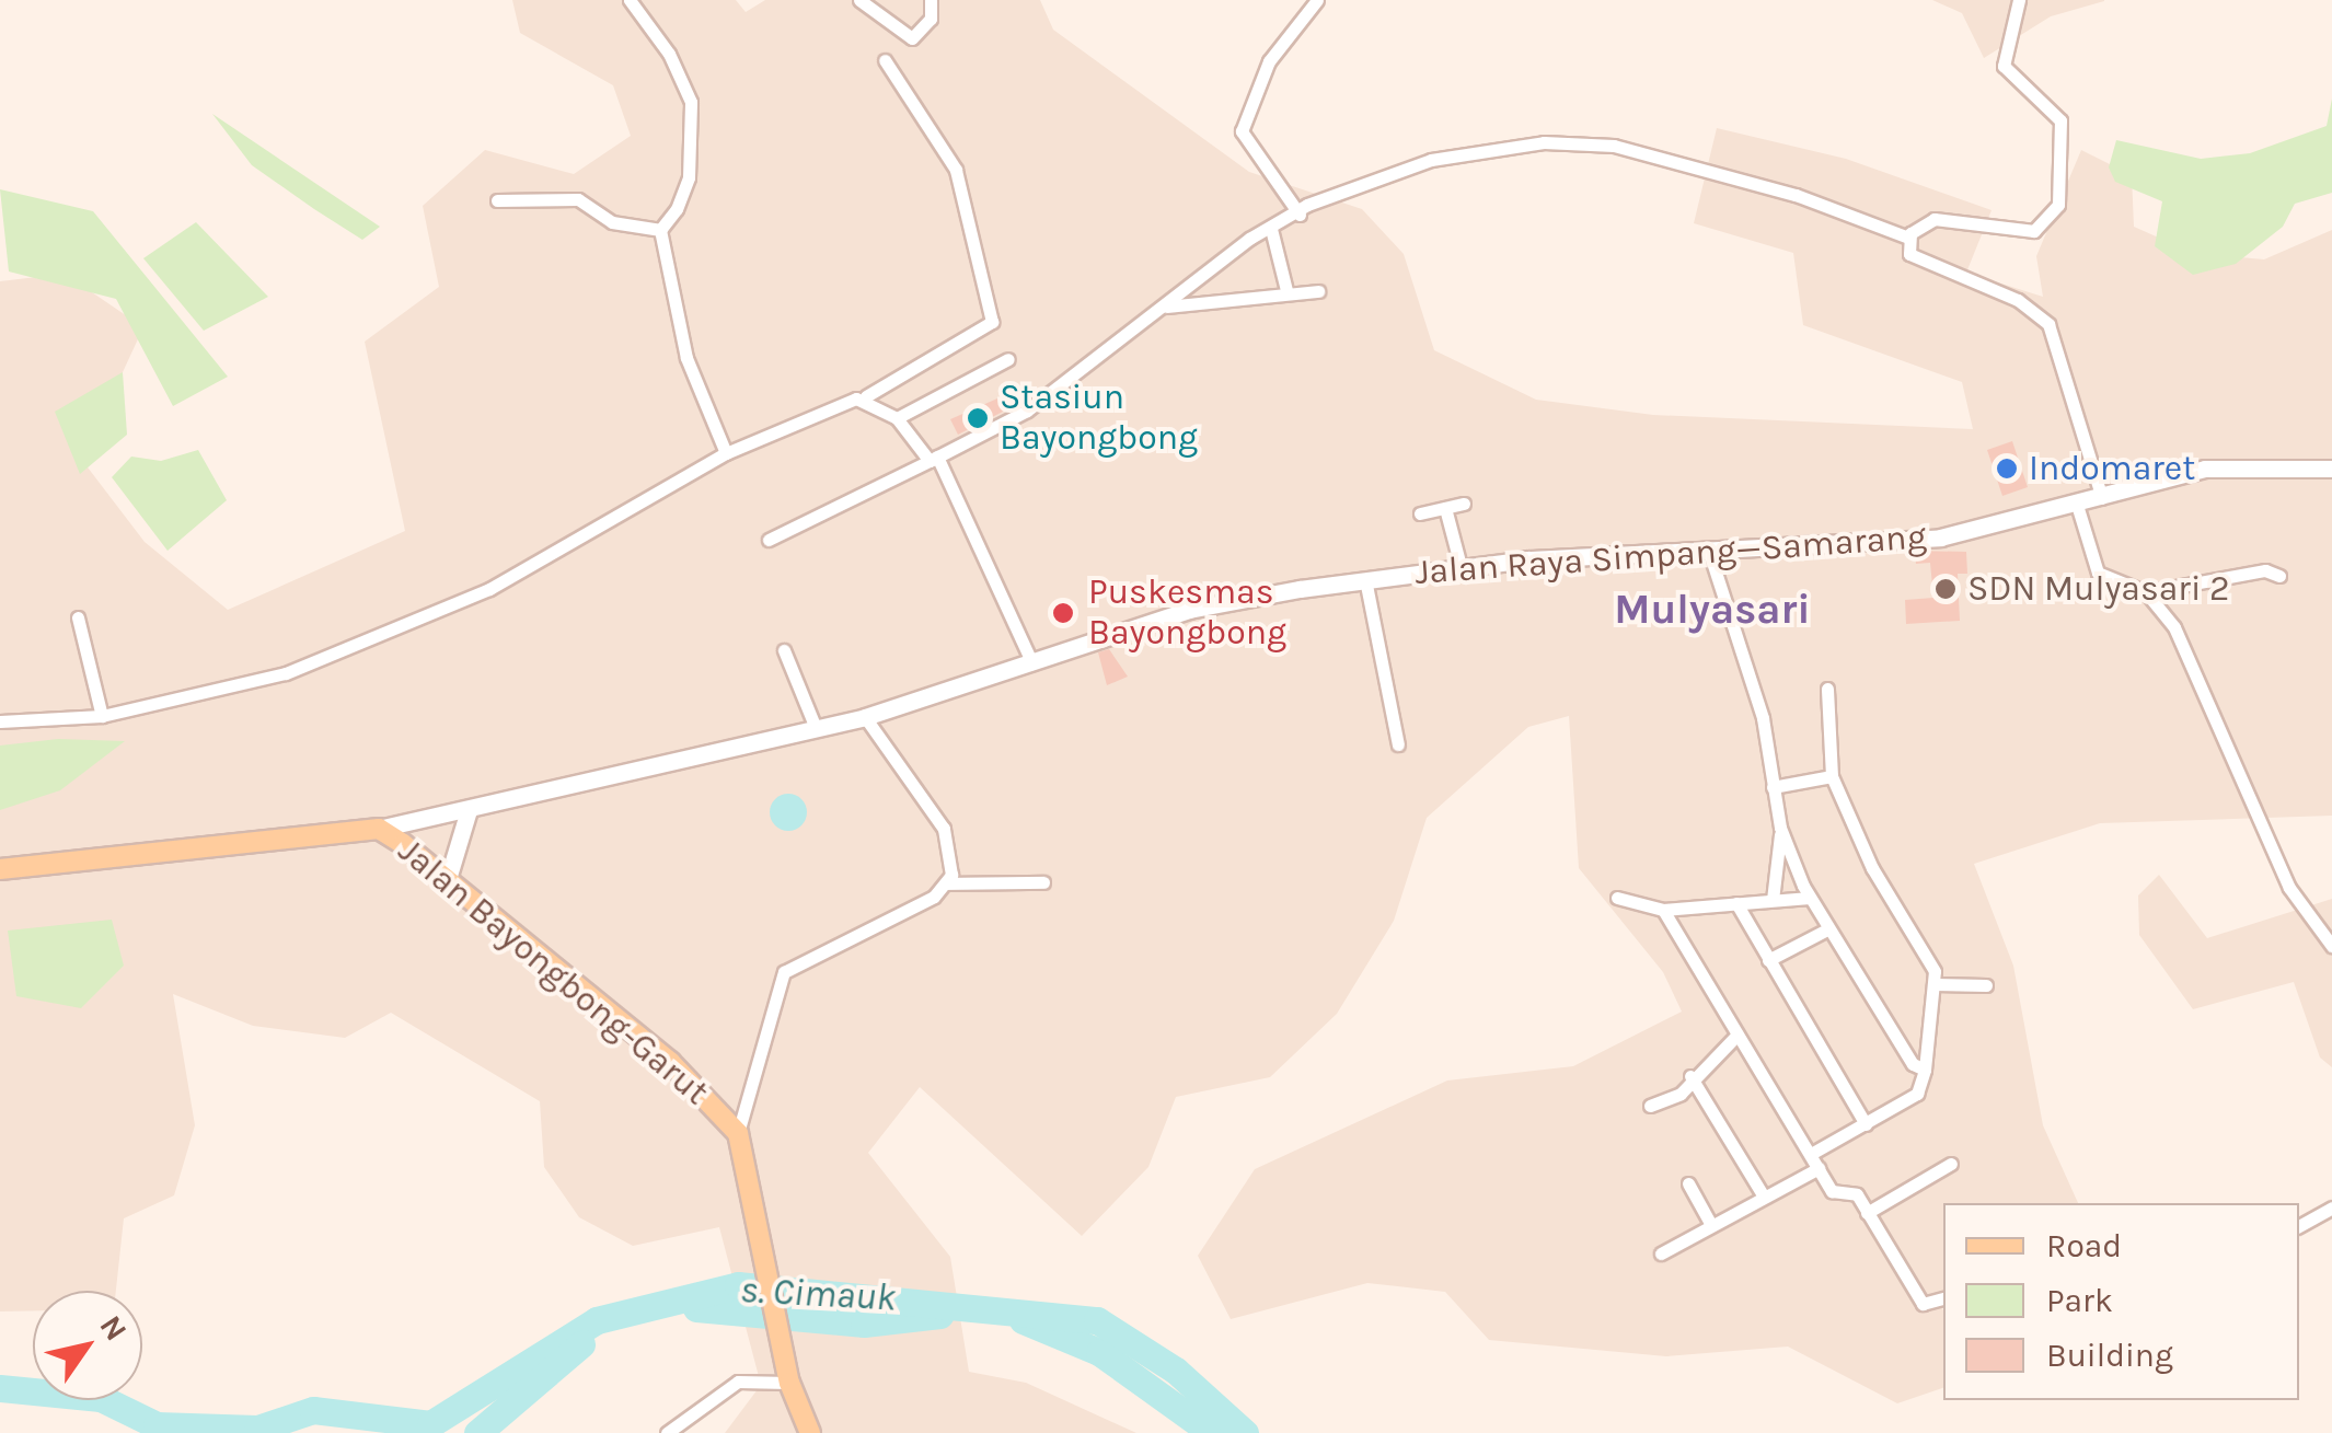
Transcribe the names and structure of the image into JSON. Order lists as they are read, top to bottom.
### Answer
{
  "streets": {
    "main road": ["Jalan Raya Simpang—Samarang", "Jalan Bayongbong-Garut"]
  },
  "crossings": [
    ["Jalan Raya Simpang—Samarang", "Jalan Bayongbong-Garut"]
  ],
  "districts": ["Mulyasari"],
  "water": ["s. Cimauk"],
  "places": [
    "Stasiun Bayongbong",
    "Indomaret",
    "SDN Mulyasari 2",
    "Puskesmas Bayongbong"
  ],
  "legend": ["Road", "Park", "Building"],
  "north": "top right"
}
